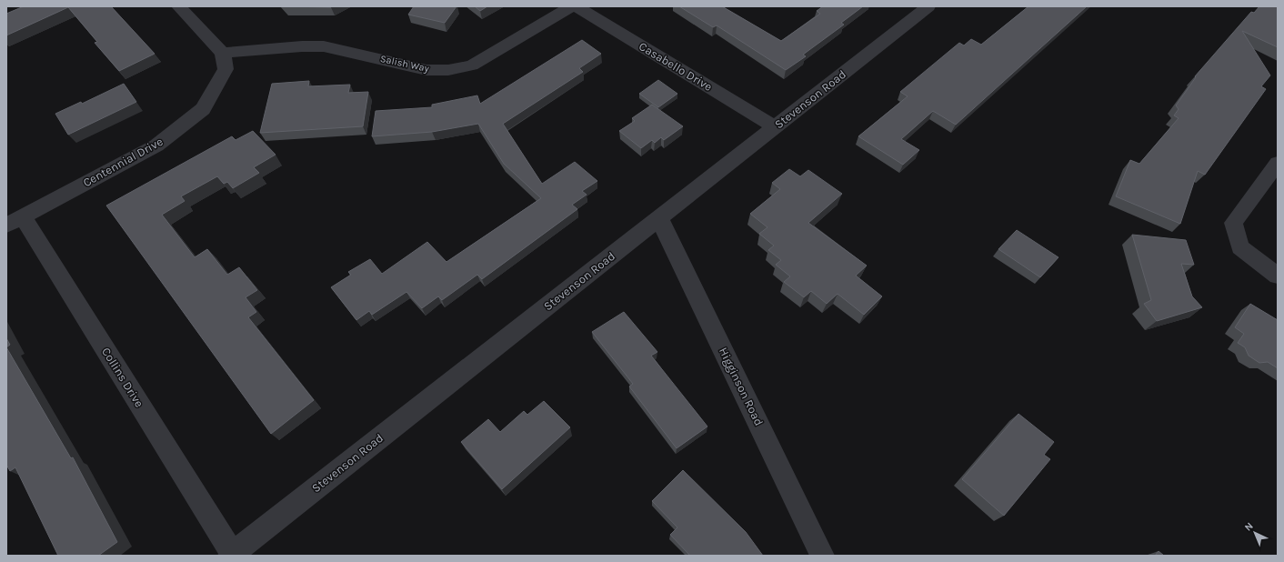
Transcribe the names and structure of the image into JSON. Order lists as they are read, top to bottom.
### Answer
{
  "streets": {
    "street": [
      "Salish Way",
      "Casabello Drive",
      "Stevenson Road",
      "Centennial Drive",
      "Collins Drive",
      "Higginson Road"
    ]
  },
  "crossings": [
    ["Salish Way", "Centennial Drive"],
    ["Casabello Drive", "Stevenson Road"],
    ["Stevenson Road", "Collins Drive"],
    ["Stevenson Road", "Higginson Road"],
    ["Centennial Drive", "Collins Drive"]
  ],
  "north": "top left"
}
